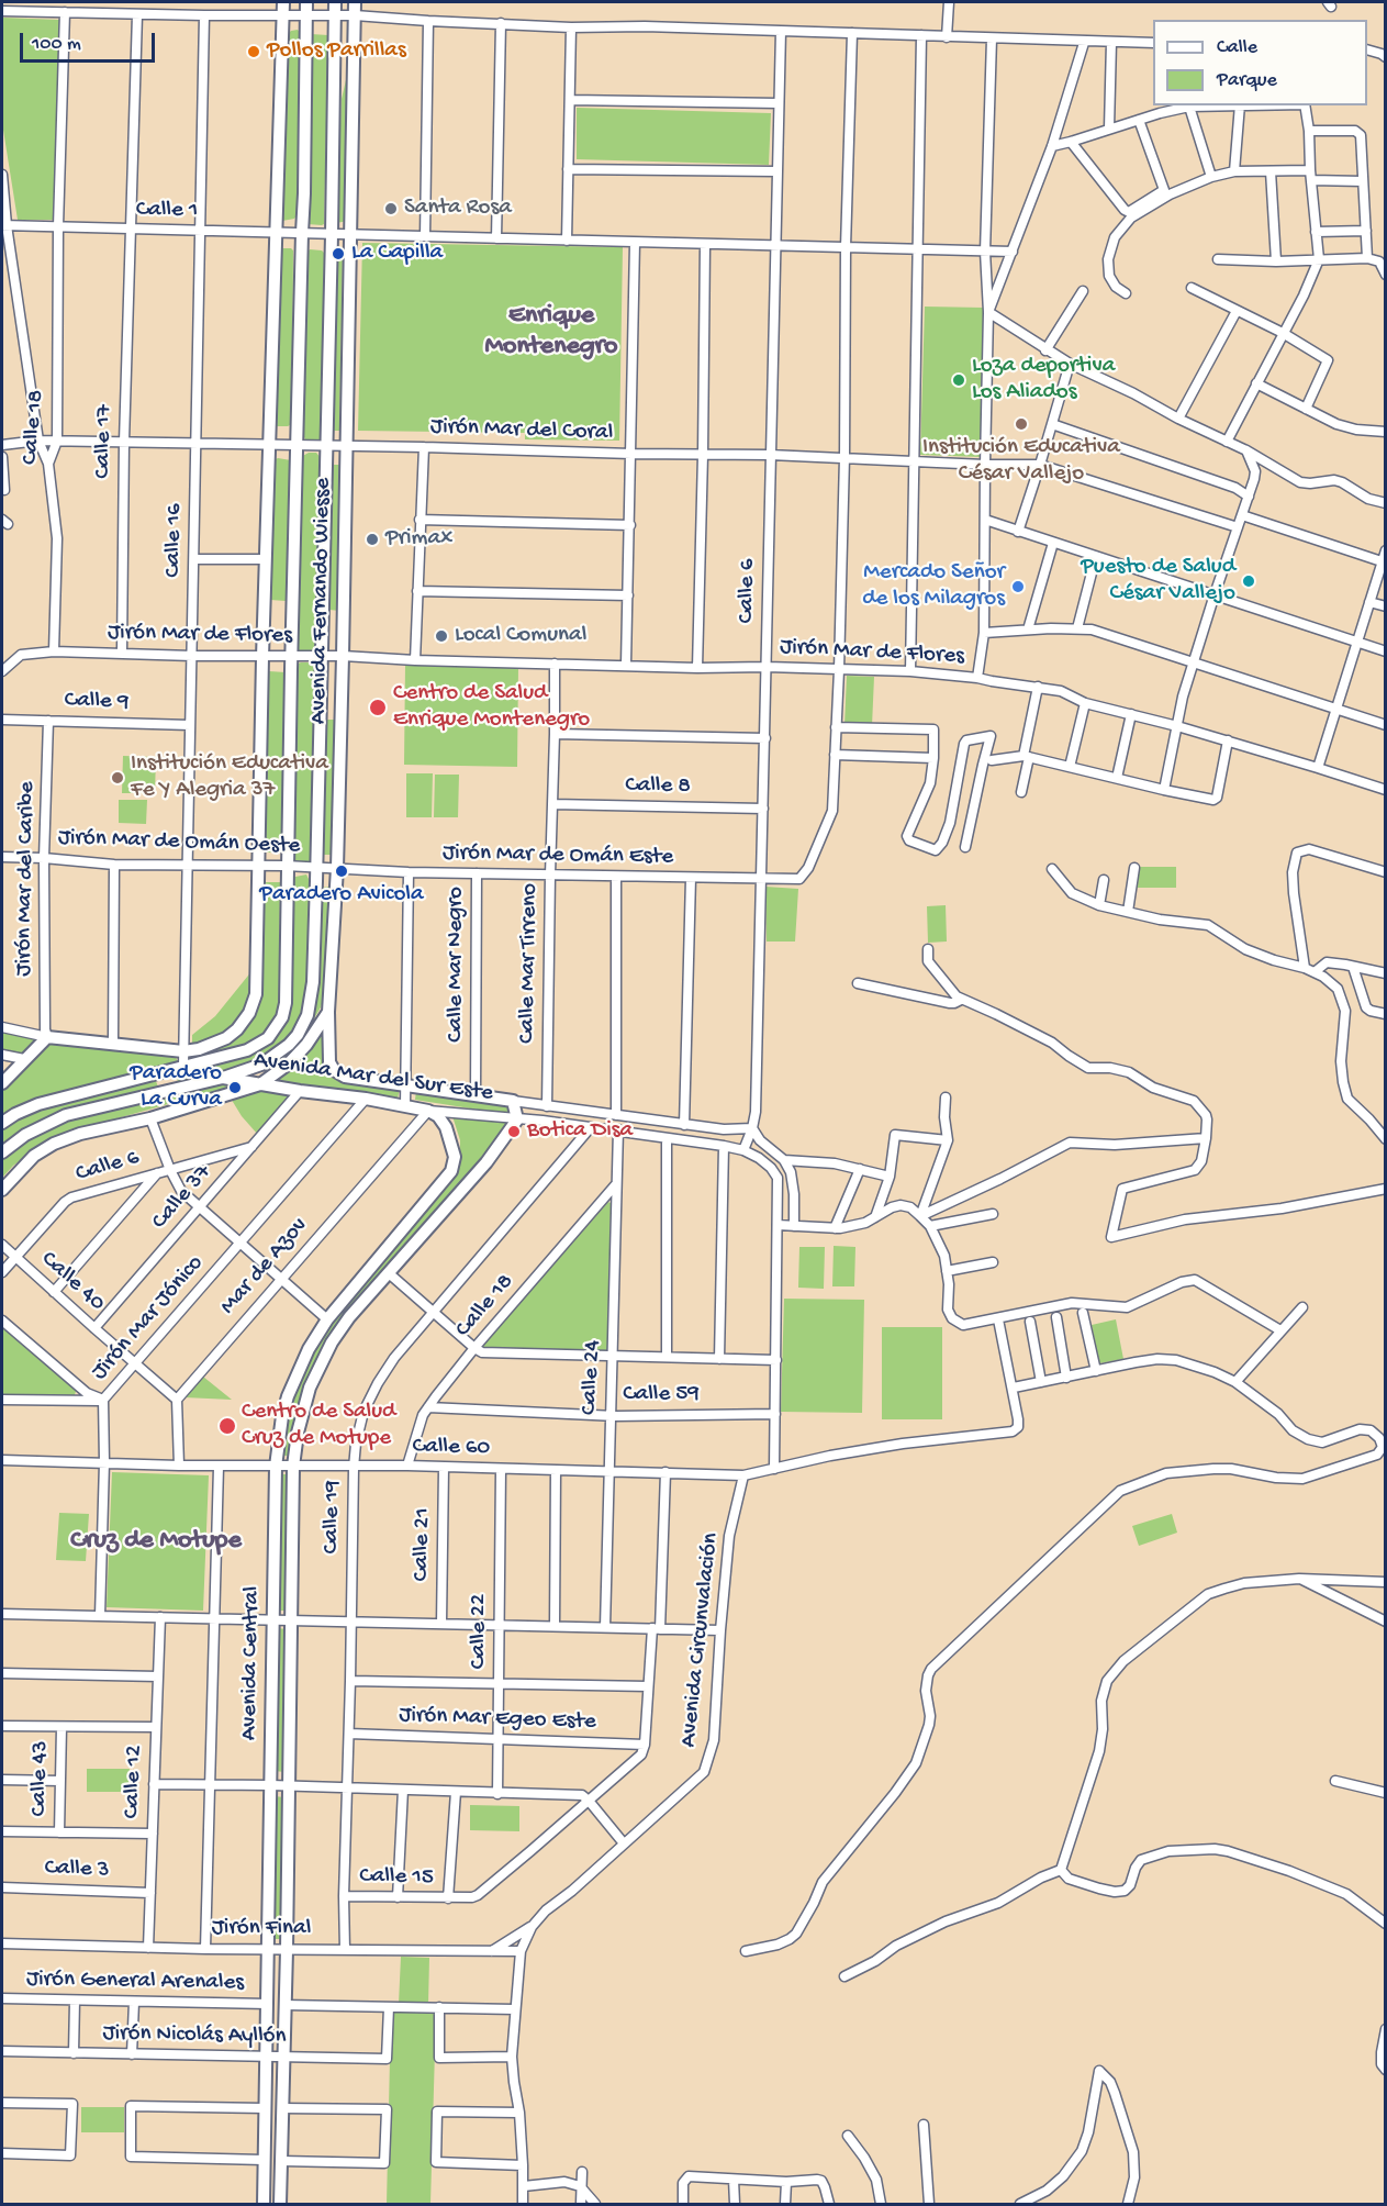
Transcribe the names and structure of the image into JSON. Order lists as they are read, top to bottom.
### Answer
{
  "streets": {
    "main road": ["Avenida Fernando Wiesse", "Avenida Mar del Sur Este", "Avenida Central"],
    "street": [
      "Calle 1",
      "Calle 18",
      "Jirón Mar del Coral",
      "Calle 17",
      "Calle 16",
      "Calle 6",
      "Jirón Mar de Flores",
      "Calle 9",
      "Calle 8",
      "Jirón Mar de Omán Oeste",
      "Jirón Mar de Omán Este",
      "Jirón Mar del Caribe",
      "Calle Mar Tirreno",
      "Calle Mar Negro",
      "Calle 37",
      "Mar de Azov",
      "Calle 40",
      "Jirón Mar Jónico",
      "Calle 24",
      "Calle 59",
      "Calle 60",
      "Calle 19",
      "Calle 21",
      "Calle 22",
      "Avenida Circunvalación",
      "Jirón Mar Egeo Este",
      "Calle 43",
      "Calle 12",
      "Calle 3",
      "Calle 15",
      "Jirón Final",
      "Jirón General Arenales",
      "Jirón Nicolás Ayllón"
    ]
  },
  "crossings": [
    ["Calle 1", "Calle 18"],
    ["Calle 1", "Calle 17"],
    ["Calle 1", "Calle 16"],
    ["Calle 1", "Calle 6"],
    ["Calle 1", "Avenida Fernando Wiesse"],
    ["Calle 18", "Jirón Mar del Coral"],
    ["Calle 18", "Jirón Mar de Flores"],
    ["Calle 18", "Calle 24"],
    ["Calle 18", "Calle 59"],
    ["Calle 18", "Calle 60"],
    ["Jirón Mar del Coral", "Calle 17"],
    ["Jirón Mar del Coral", "Calle 16"],
    ["Jirón Mar del Coral", "Calle 6"],
    ["Jirón Mar del Coral", "Avenida Fernando Wiesse"],
    ["Calle 17", "Jirón Mar de Flores"],
    ["Calle 16", "Avenida Fernando Wiesse"],
    ["Calle 16", "Jirón Mar de Flores"],
    ["Calle 16", "Calle 9"],
    ["Calle 16", "Jirón Mar de Omán Oeste"],
    ["Calle 6", "Jirón Mar de Flores"],
    ["Calle 6", "Calle 8"],
    ["Calle 6", "Jirón Mar de Omán Este"],
    ["Calle 6", "Avenida Mar del Sur Este"],
    ["Calle 6", "Calle 37"],
    ["Calle 6", "Calle 40"],
    ["Avenida Fernando Wiesse", "Jirón Mar de Flores"],
    ["Avenida Fernando Wiesse", "Jirón Mar de Omán Oeste"],
    ["Avenida Fernando Wiesse", "Jirón Mar de Omán Este"],
    ["Avenida Fernando Wiesse", "Avenida Mar del Sur Este"],
    ["Jirón Mar de Flores", "Calle Mar Tirreno"],
    ["Calle 9", "Jirón Mar del Caribe"],
    ["Calle 8", "Calle Mar Tirreno"],
    ["Jirón Mar de Omán Oeste", "Jirón Mar de Omán Este"],
    ["Jirón Mar de Omán Oeste", "Jirón Mar del Caribe"],
    ["Jirón Mar de Omán Este", "Calle Mar Tirreno"],
    ["Jirón Mar de Omán Este", "Calle Mar Negro"],
    ["Calle Mar Tirreno", "Avenida Mar del Sur Este"],
    ["Calle Mar Negro", "Avenida Mar del Sur Este"],
    ["Avenida Mar del Sur Este", "Calle 37"],
    ["Avenida Mar del Sur Este", "Mar de Azov"],
    ["Avenida Mar del Sur Este", "Jirón Mar Jónico"],
    ["Avenida Mar del Sur Este", "Calle 24"],
    ["Avenida Mar del Sur Este", "Calle 19"],
    ["Avenida Mar del Sur Este", "Avenida Central"],
    ["Calle 37", "Calle 40"],
    ["Mar de Azov", "Calle 40"],
    ["Mar de Azov", "Avenida Central"],
    ["Calle 40", "Jirón Mar Jónico"],
    ["Jirón Mar Jónico", "Calle 60"],
    ["Calle 24", "Calle 59"],
    ["Calle 24", "Calle 60"],
    ["Calle 60", "Calle 19"],
    ["Calle 60", "Calle 21"],
    ["Calle 60", "Calle 22"],
    ["Calle 60", "Avenida Circunvalación"],
    ["Calle 60", "Avenida Central"],
    ["Calle 19", "Jirón Mar Egeo Este"],
    ["Calle 19", "Calle 15"],
    ["Calle 19", "Jirón Final"],
    ["Calle 22", "Jirón Mar Egeo Este"],
    ["Avenida Circunvalación", "Jirón Final"],
    ["Avenida Central", "Jirón Final"],
    ["Avenida Central", "Jirón General Arenales"],
    ["Avenida Central", "Jirón Nicolás Ayllón"],
    ["Jirón Mar Egeo Este", "Calle 15"],
    ["Calle 12", "Calle 3"],
    ["Calle 12", "Jirón Final"]
  ],
  "districts": ["Enrique Montenegro", "Cruz de Motupe"],
  "places": [
    "Pollos Parrillas",
    "Santa Rosa",
    "La Capilla",
    "Loza deportiva Los Aliados",
    "Institución Educativa César Vallejo",
    "Primax",
    "Puesto de Salud César Vallejo",
    "Mercado Señor de los Milagros",
    "Local Comunal",
    "Centro de Salud Enrique Montenegro",
    "Institución Educativa Fe Y Alegria 37",
    "Paradero Avicola",
    "Paradero La Curva",
    "Botica Disa",
    "Centro de Salud Cruz de Motupe"
  ],
  "legend": ["Calle", "Parque"],
  "scale_bar": "100 m"
}
